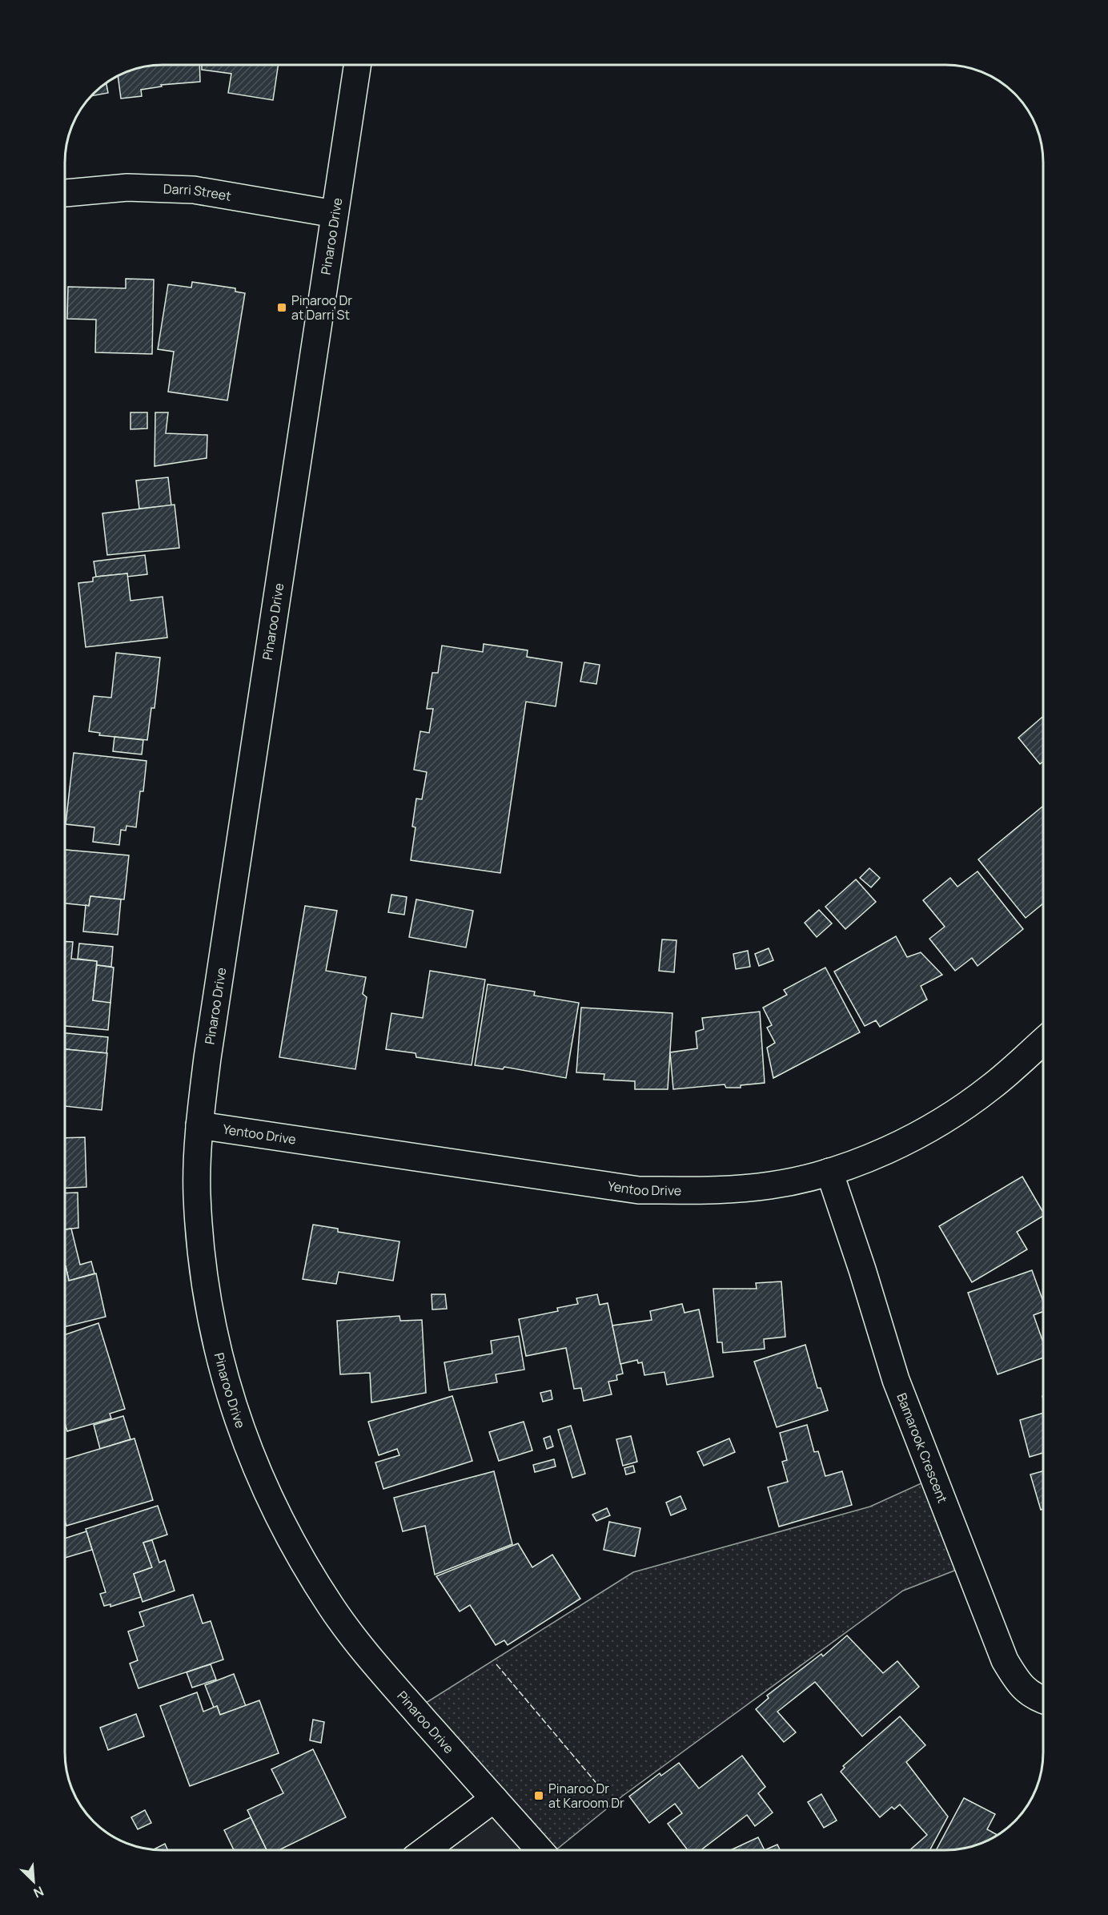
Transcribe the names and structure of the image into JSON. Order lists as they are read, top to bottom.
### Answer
{
  "streets": {
    "street": [
      "Darri Street",
      "Pinaroo Drive",
      "Yentoo Drive",
      "Bamarook Crescent"
    ]
  },
  "crossings": [
    ["Darri Street", "Pinaroo Drive"],
    ["Pinaroo Drive", "Yentoo Drive"],
    ["Yentoo Drive", "Bamarook Crescent"]
  ],
  "places": {
    "transit": ["Pinaroo Dr at Darri St", "Pinaroo Dr at Karoom Dr"]
  },
  "north": "bottom right"
}
